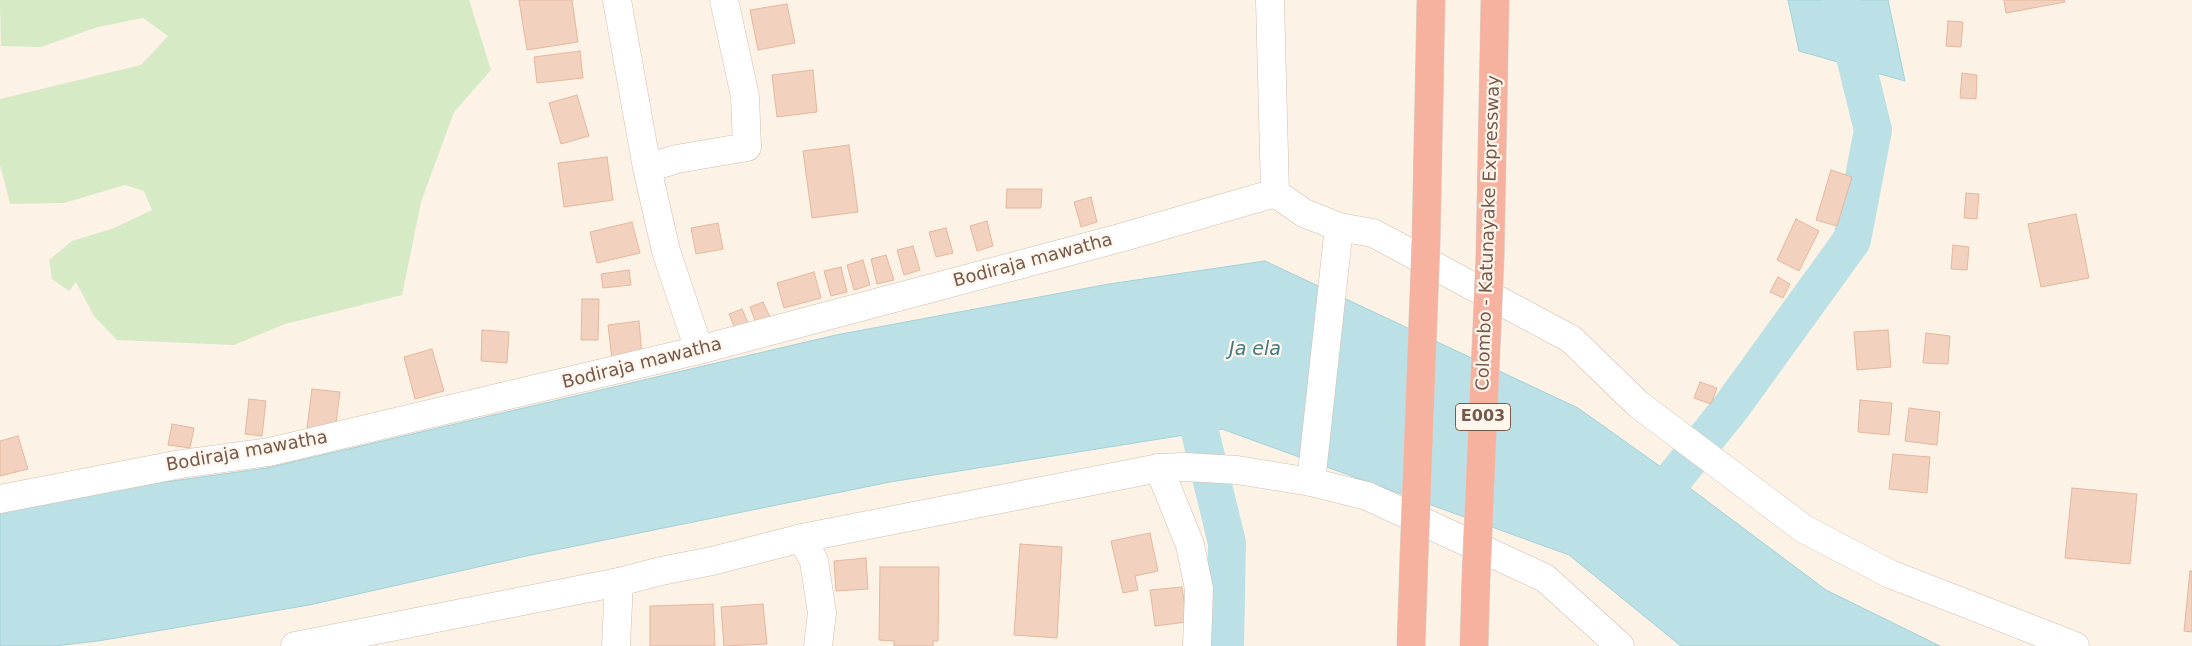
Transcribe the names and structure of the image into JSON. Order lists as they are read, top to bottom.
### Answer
{
  "streets": {
    "highway": ["Colombo - Katunayake Expressway", "E003"],
    "street": ["Bodiraja mawatha"]
  },
  "water": ["Ja ela"]
}
